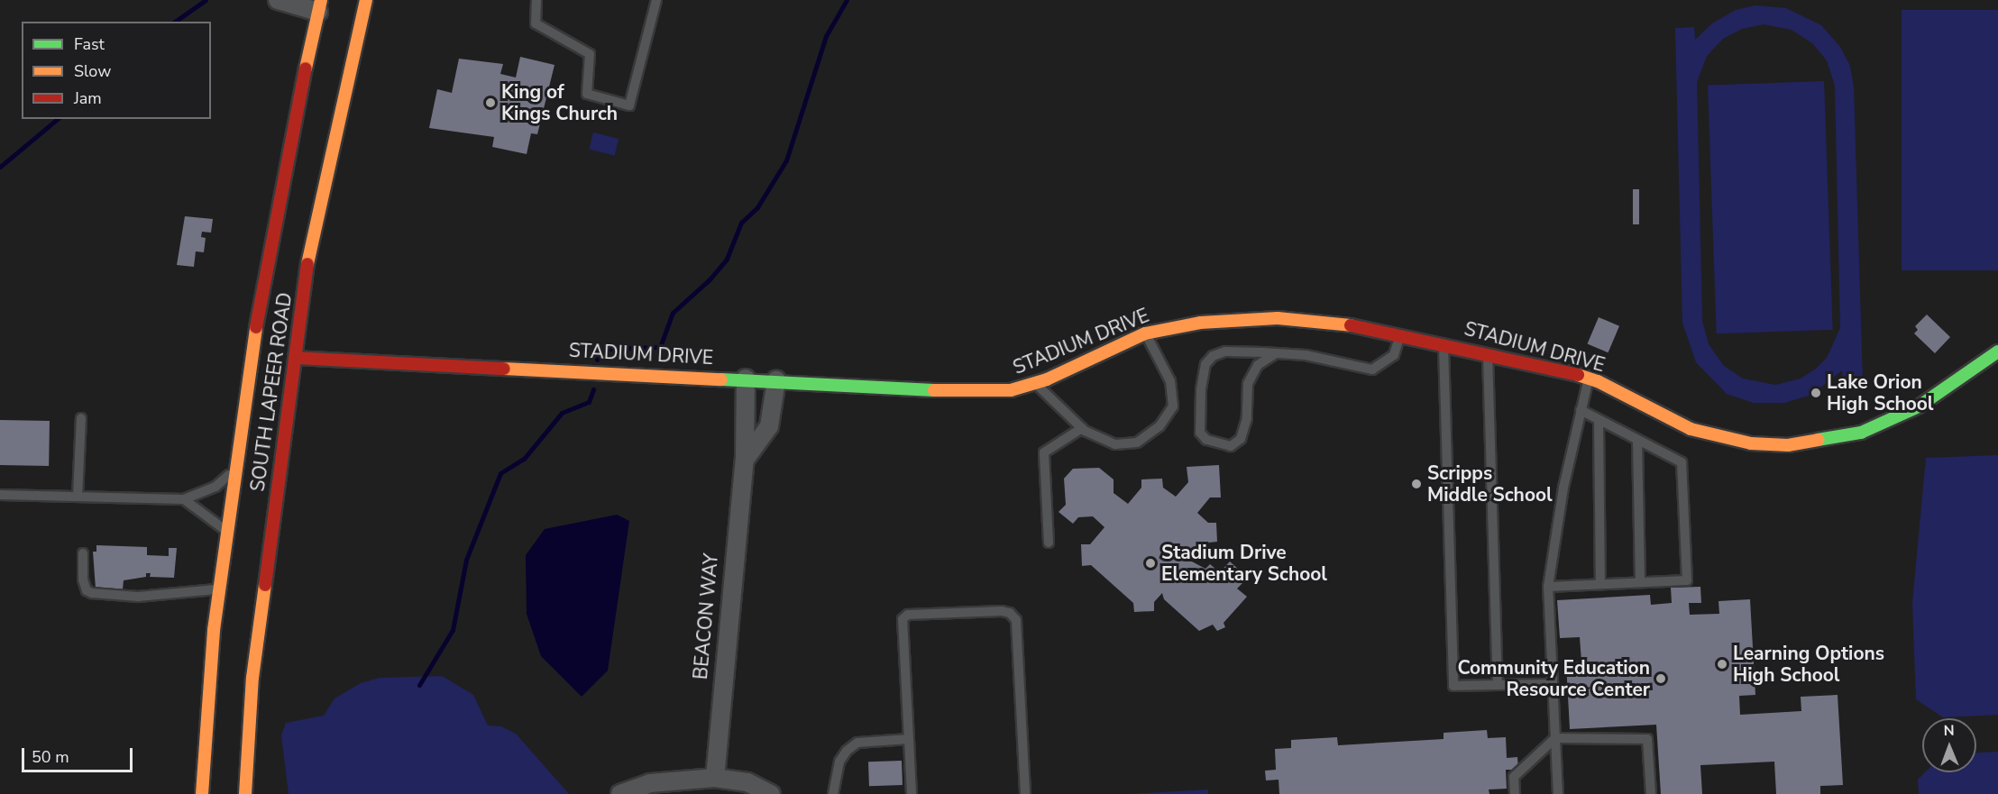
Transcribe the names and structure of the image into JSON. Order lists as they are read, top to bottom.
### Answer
{
  "streets": {
    "main road": ["STADIUM DRIVE", "SOUTH LAPEER ROAD"],
    "street": ["BEACON WAY"]
  },
  "crossings": [
    ["STADIUM DRIVE", "SOUTH LAPEER ROAD"],
    ["STADIUM DRIVE", "BEACON WAY"]
  ],
  "places": [
    "King of Kings Church",
    "Lake Orion High School",
    "Scripps Middle School",
    "Stadium Drive Elementary School",
    "Learning Options High School",
    "Community Education Resource Center"
  ],
  "legend": ["Fast", "Slow", "Jam"],
  "scale_bar": "50 m",
  "north": "top"
}
